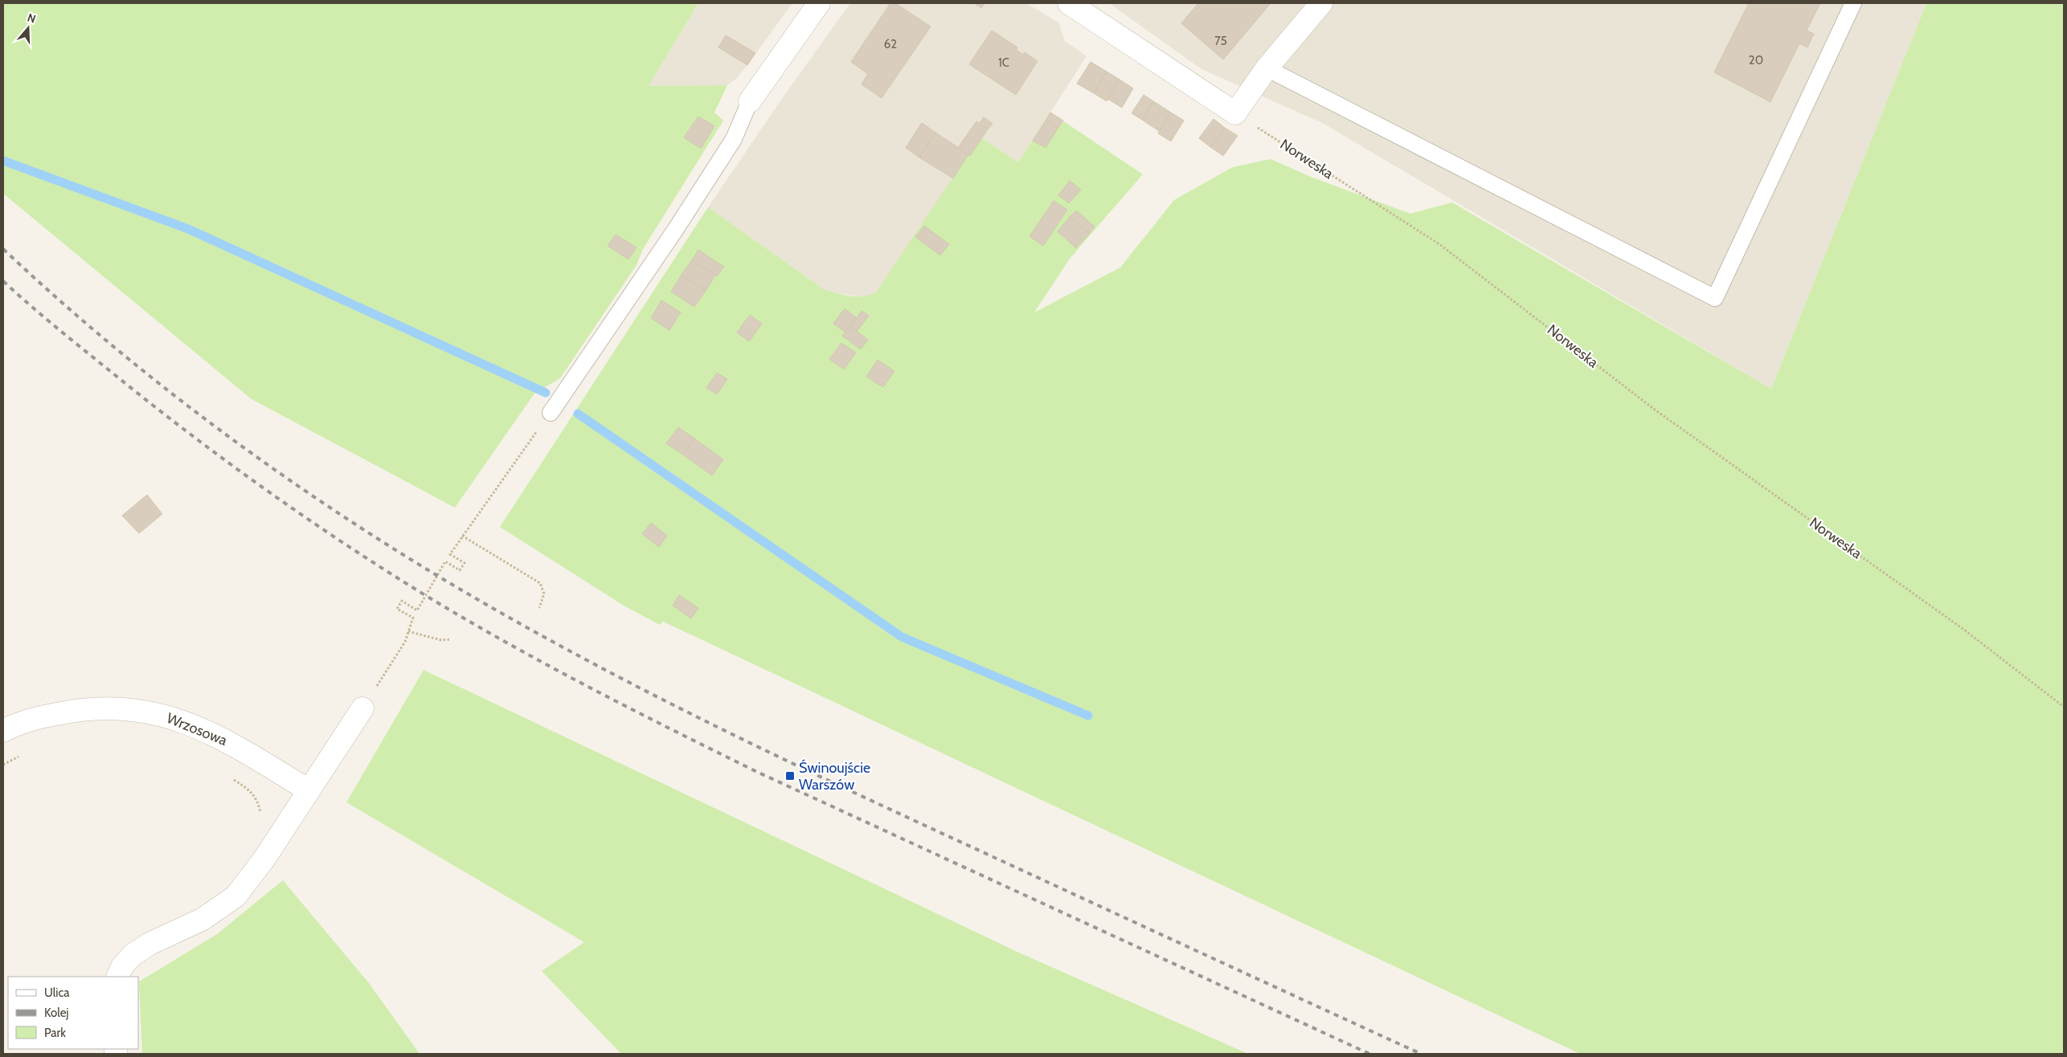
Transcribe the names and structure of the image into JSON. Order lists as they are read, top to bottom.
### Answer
{
  "streets": {
    "street": ["Wrzosowa"],
    "path": ["Norweska"]
  },
  "places": {
    "transit": ["Świnoujście Warszów"]
  },
  "house_numbers": [
    "75",
    "62",
    "20",
    "1C"
  ],
  "legend": ["Ulica", "Kolej", "Park"],
  "north": "top"
}
